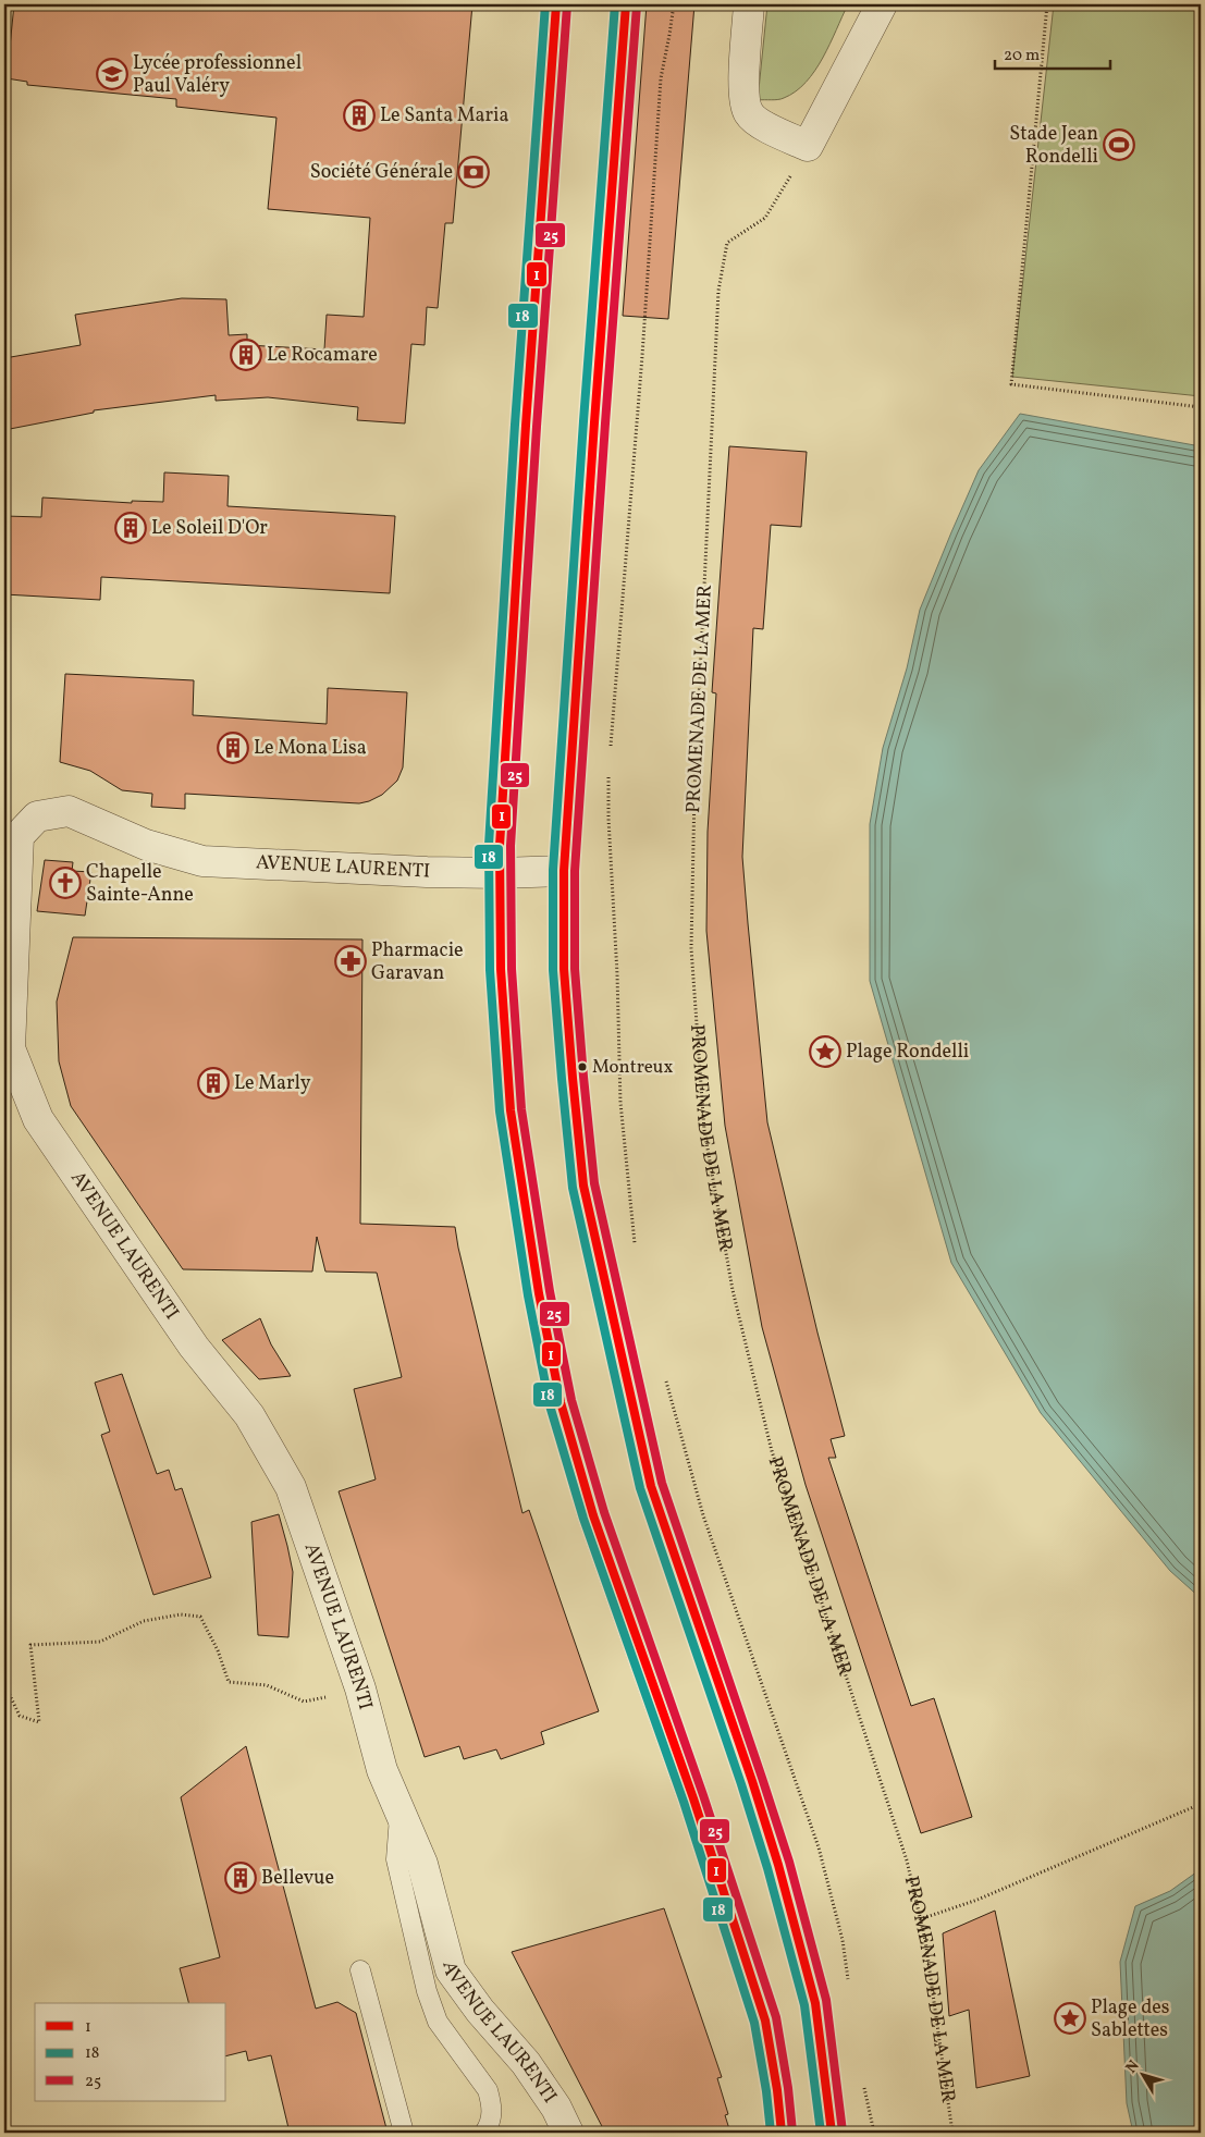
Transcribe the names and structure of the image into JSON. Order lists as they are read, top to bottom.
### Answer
{
  "streets": {
    "street": ["AVENUE LAURENTI"],
    "path": ["PROMENADE DE LA MER"]
  },
  "places": {
    "school or university": ["Lycée professionnel Paul Valéry"],
    "building": [
      "Le Santa Maria",
      "Le Rocamare",
      "Le Soleil D'Or",
      "Le Mona Lisa",
      "Le Marly",
      "Bellevue"
    ],
    "sports": ["Stade Jean Rondelli"],
    "bank": ["Société Générale"],
    "church": ["Chapelle Sainte-Anne"],
    "pharmacy": ["Pharmacie Garavan"],
    "place": ["Plage Rondelli", "Plage des Sablettes"],
    "other": ["Montreux"]
  },
  "lines": ["transit line 1", "transit line 18", "transit line 25"],
  "legend": ["1", "18", "25"],
  "scale_bar": "20 m",
  "north": "top left"
}
